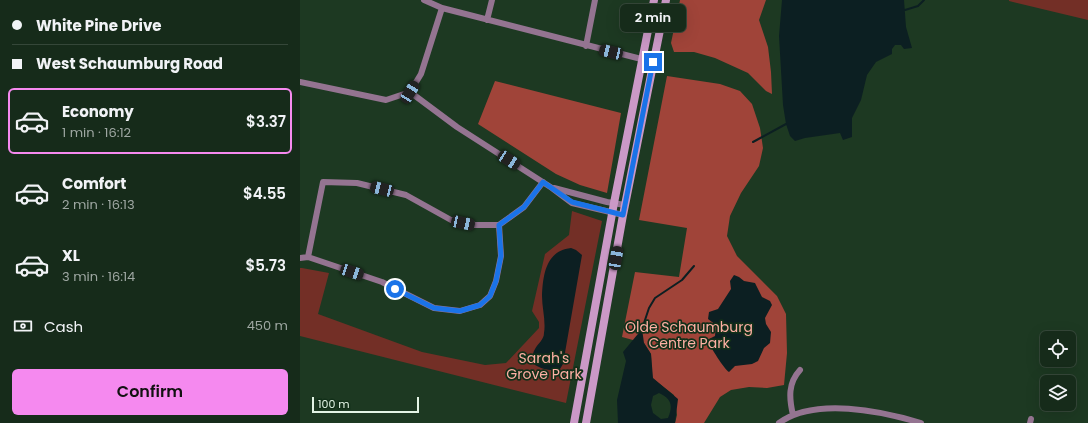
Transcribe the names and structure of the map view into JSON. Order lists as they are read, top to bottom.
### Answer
{
  "parks": ["Olde Schaumburg Centre Park", "Sarah's Grove Park"],
  "scale_bar": "100 m",
  "page": {
    "banner": ["White Pine Drive", "West Schaumburg Road"],
    "bubble": "2 min",
    "list": [
      {
        "name": "Economy",
        "note": "1 min · 16:12",
        "value": "$3.37"
      },
      {
        "name": "Comfort",
        "note": "2 min · 16:13",
        "value": "$4.55"
      },
      {
        "name": "XL",
        "note": "3 min · 16:14",
        "value": "$5.73"
      }
    ],
    "pay": ["Cash", "450 m"],
    "buttons": "Confirm",
    "scale": "100 m"
  }
}
